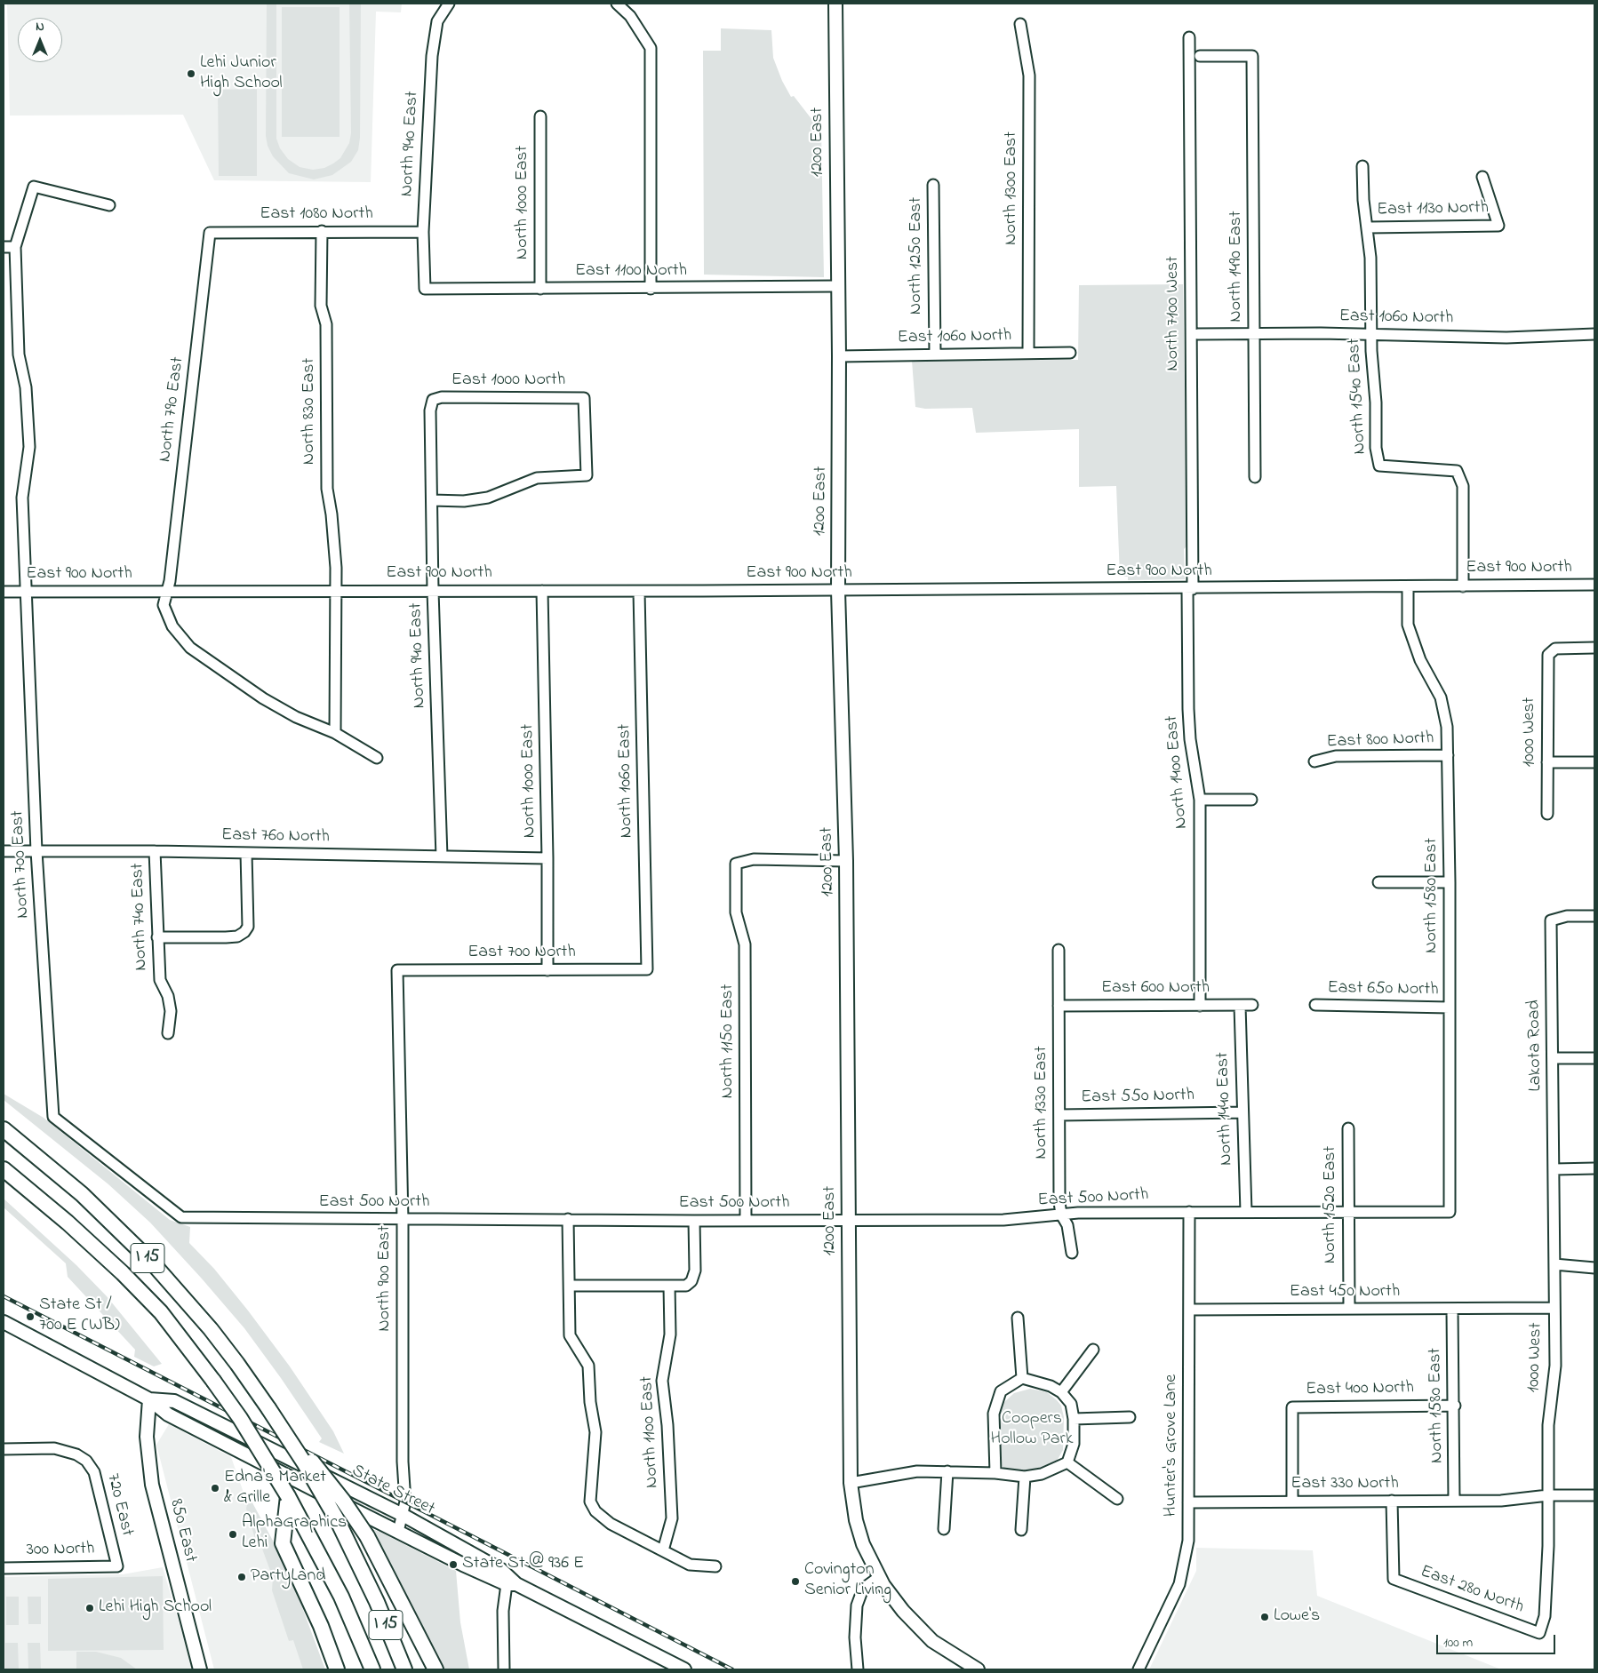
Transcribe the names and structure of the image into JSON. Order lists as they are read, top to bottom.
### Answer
{
  "streets": {
    "highway": ["I 15"],
    "main road": ["1200 East", "State Street", "850 East"],
    "street": [
      "North 940 East",
      "North 1300 East",
      "North 1000 East",
      "East 1130 North",
      "East 1080 North",
      "North 1250 East",
      "North 1490 East",
      "East 1100 North",
      "North 7100 West",
      "East 1060 North",
      "East 1000 North",
      "North 1540 East",
      "North 790 East",
      "North 830 East",
      "East 900 North",
      "1000 West",
      "East 800 North",
      "North 1400 East",
      "North 1060 East",
      "East 760 North",
      "North 700 East",
      "North 1580 East",
      "North 740 East",
      "East 700 North",
      "East 600 North",
      "East 650 North",
      "North 1150 East",
      "Lakota Road",
      "East 550 North",
      "North 1330 East",
      "North 1440 East",
      "East 500 North",
      "North 1520 East",
      "North 900 East",
      "East 450 North",
      "East 400 North",
      "North 1100 East",
      "Hunter's Grove Lane",
      "East 330 North",
      "720 East",
      "300 North",
      "East 280 North"
    ]
  },
  "crossings": [
    ["1200 East", "East 1100 North"],
    ["1200 East", "East 1060 North"],
    ["1200 East", "East 900 North"],
    ["1200 East", "North 1150 East"],
    ["1200 East", "East 500 North"],
    ["North 940 East", "East 1080 North"],
    ["North 940 East", "East 1100 North"],
    ["North 940 East", "East 1000 North"],
    ["North 940 East", "East 900 North"],
    ["North 940 East", "East 760 North"],
    ["North 1300 East", "East 1060 North"],
    ["North 1000 East", "East 1100 North"],
    ["North 1000 East", "East 900 North"],
    ["North 1000 East", "East 760 North"],
    ["North 1000 East", "East 700 North"],
    ["East 1130 North", "North 1540 East"],
    ["East 1080 North", "North 790 East"],
    ["East 1080 North", "North 830 East"],
    ["North 1250 East", "East 1060 North"],
    ["North 1490 East", "East 1060 North"],
    ["North 7100 West", "East 900 North"],
    ["North 7100 West", "North 1400 East"],
    ["East 1060 North", "North 1540 East"],
    ["North 1540 East", "East 900 North"],
    ["North 790 East", "North 830 East"],
    ["North 790 East", "East 900 North"],
    ["North 830 East", "East 900 North"],
    ["East 900 North", "North 1400 East"],
    ["East 900 North", "North 1060 East"],
    ["East 900 North", "North 700 East"],
    ["East 900 North", "North 1580 East"],
    ["1000 West", "Lakota Road"],
    ["1000 West", "East 450 North"],
    ["1000 West", "East 330 North"],
    ["1000 West", "East 280 North"],
    ["East 800 North", "North 1580 East"],
    ["North 1400 East", "East 600 North"],
    ["North 1060 East", "East 700 North"],
    ["East 760 North", "North 700 East"],
    ["East 760 North", "North 740 East"],
    ["North 700 East", "East 500 North"],
    ["North 1580 East", "East 650 North"],
    ["North 1580 East", "East 500 North"],
    ["North 1580 East", "East 450 North"],
    ["North 1580 East", "East 400 North"],
    ["North 1580 East", "East 330 North"],
    ["East 700 North", "North 900 East"],
    ["East 600 North", "North 1330 East"],
    ["East 600 North", "North 1440 East"],
    ["North 1150 East", "East 500 North"],
    ["East 550 North", "North 1330 East"],
    ["East 550 North", "North 1440 East"],
    ["North 1330 East", "East 500 North"],
    ["North 1440 East", "East 500 North"],
    ["East 500 North", "North 1520 East"],
    ["East 500 North", "North 900 East"],
    ["East 500 North", "Hunter's Grove Lane"],
    ["North 1520 East", "East 450 North"],
    ["North 900 East", "State Street"],
    ["East 450 North", "Hunter's Grove Lane"],
    ["East 400 North", "East 330 North"],
    ["Hunter's Grove Lane", "East 330 North"],
    ["East 330 North", "East 280 North"],
    ["State Street", "850 East"],
    ["720 East", "300 North"]
  ],
  "parks": ["Coopers Hollow Park"],
  "places": [
    "Lehi Junior High School",
    "State St / 700 E (WB)",
    "Edna's Market & Grille",
    "AlphaGraphics Lehi",
    "State St @ 936 E",
    "PartyLand",
    "Covington Senior Living",
    "Lehi High School",
    "Lowe's"
  ],
  "scale_bar": "100 m",
  "north": "top"
}
